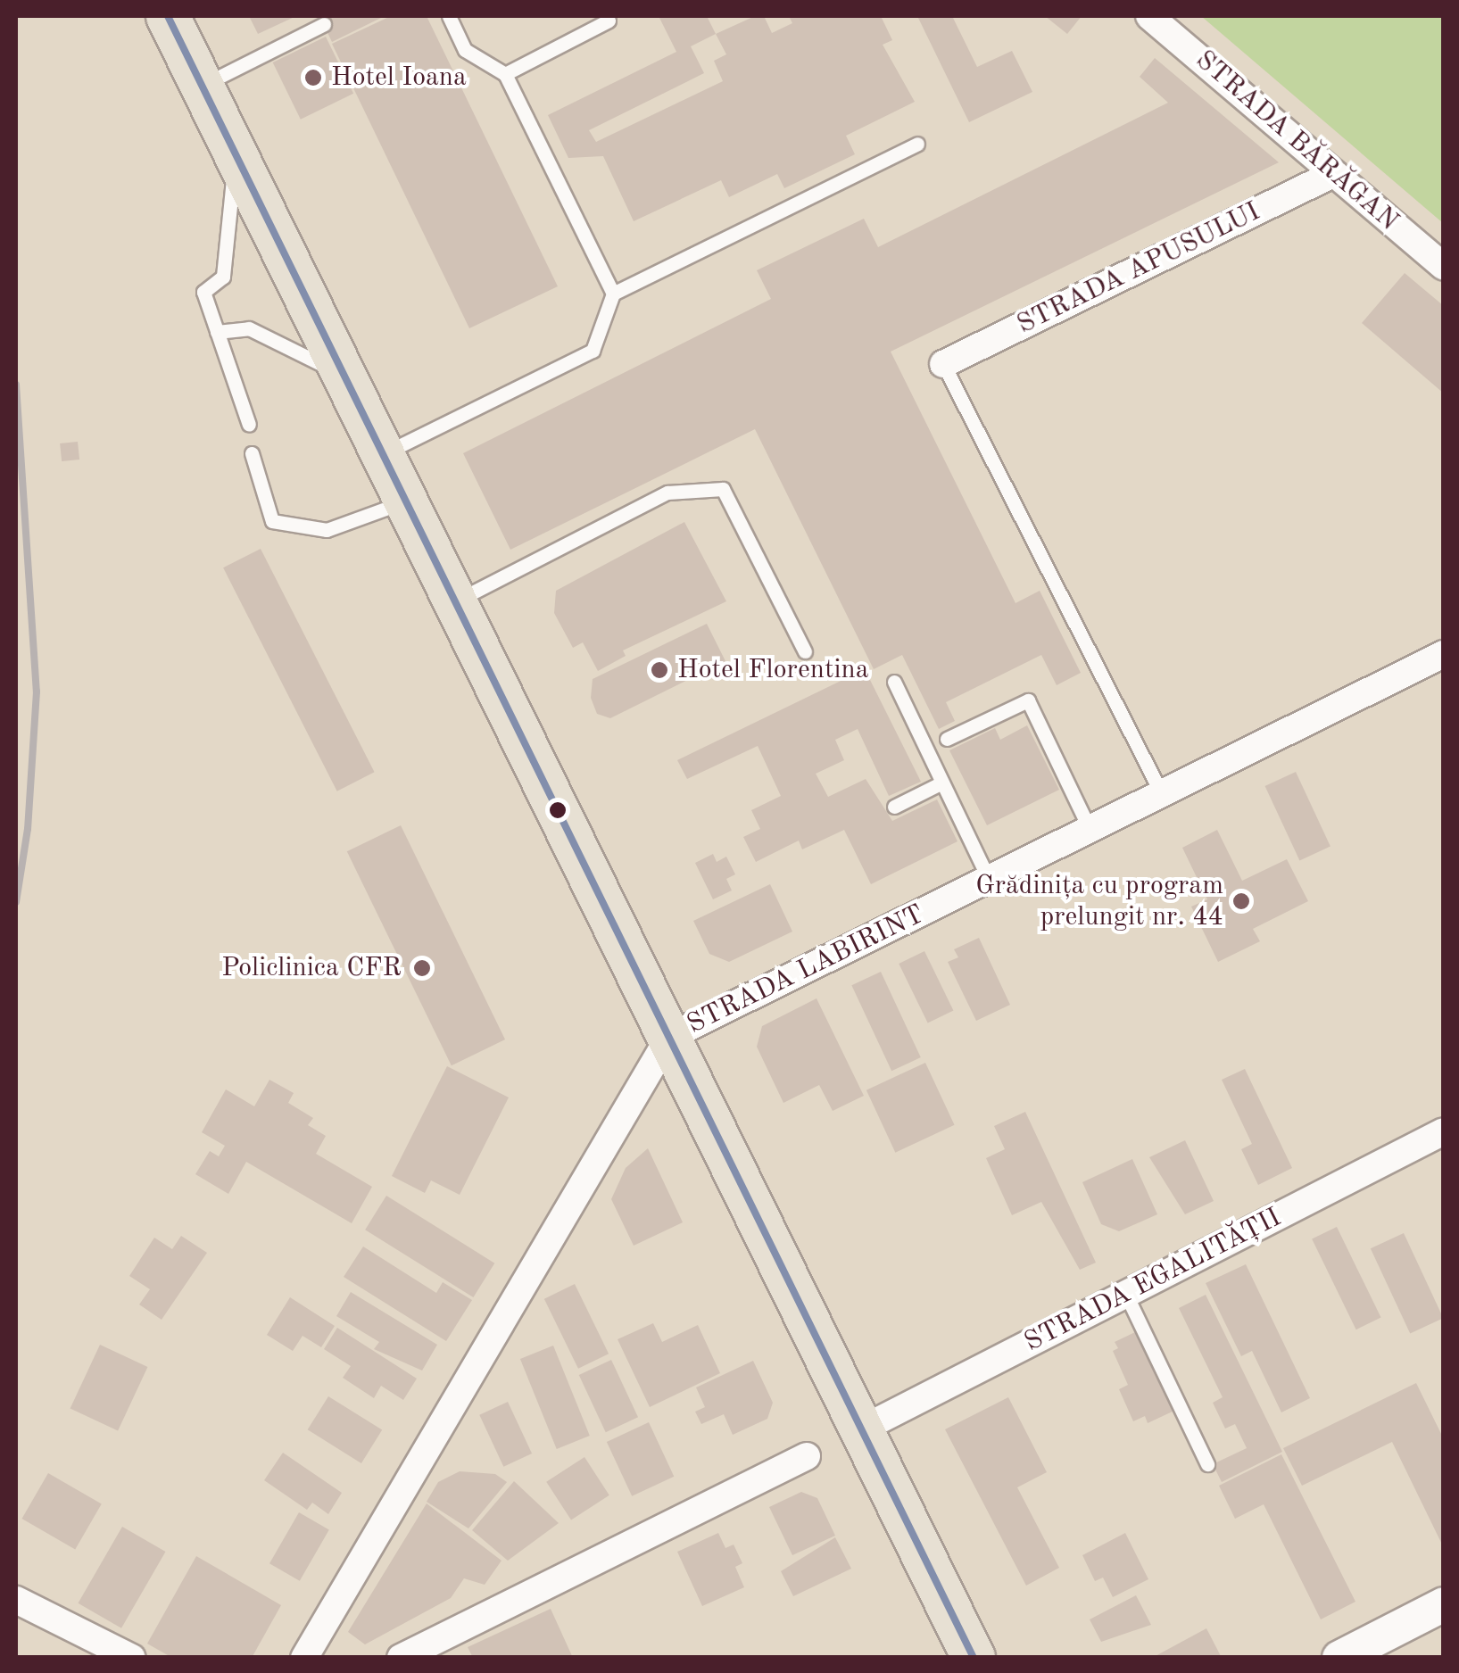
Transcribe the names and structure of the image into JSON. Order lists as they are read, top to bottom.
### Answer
{
  "streets": {
    "street": [
      "STRADA BĂRĂGAN",
      "STRADA APUSULUI",
      "STRADA LABIRINT",
      "STRADA EGALITĂȚII"
    ]
  },
  "crossings": [
    ["STRADA BĂRĂGAN", "STRADA APUSULUI"]
  ],
  "places": [
    "Hotel Ioana",
    "Hotel Florentina",
    "Grădinița cu program prelungit nr. 44",
    "Policlinica CFR"
  ]
}
